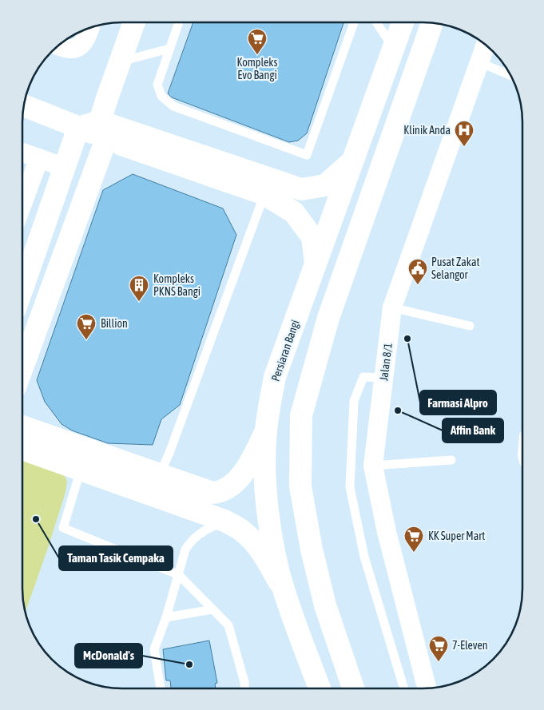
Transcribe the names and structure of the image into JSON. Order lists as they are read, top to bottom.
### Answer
{
  "streets": {
    "street": ["Persiaran Bangi", "Jalan 8/1"]
  },
  "places": {
    "supermarket": [
      "Kompleks Evo Bangi",
      "Billion",
      "KK Super Mart",
      "7-Eleven"
    ],
    "hospital": ["Klinik Anda"],
    "public building": ["Pusat Zakat Selangor"],
    "building": ["Kompleks PKNS Bangi"],
    "other": [
      "Farmasi Alpro",
      "Affin Bank",
      "Taman Tasik Cempaka",
      "McDonald's"
    ]
  }
}
